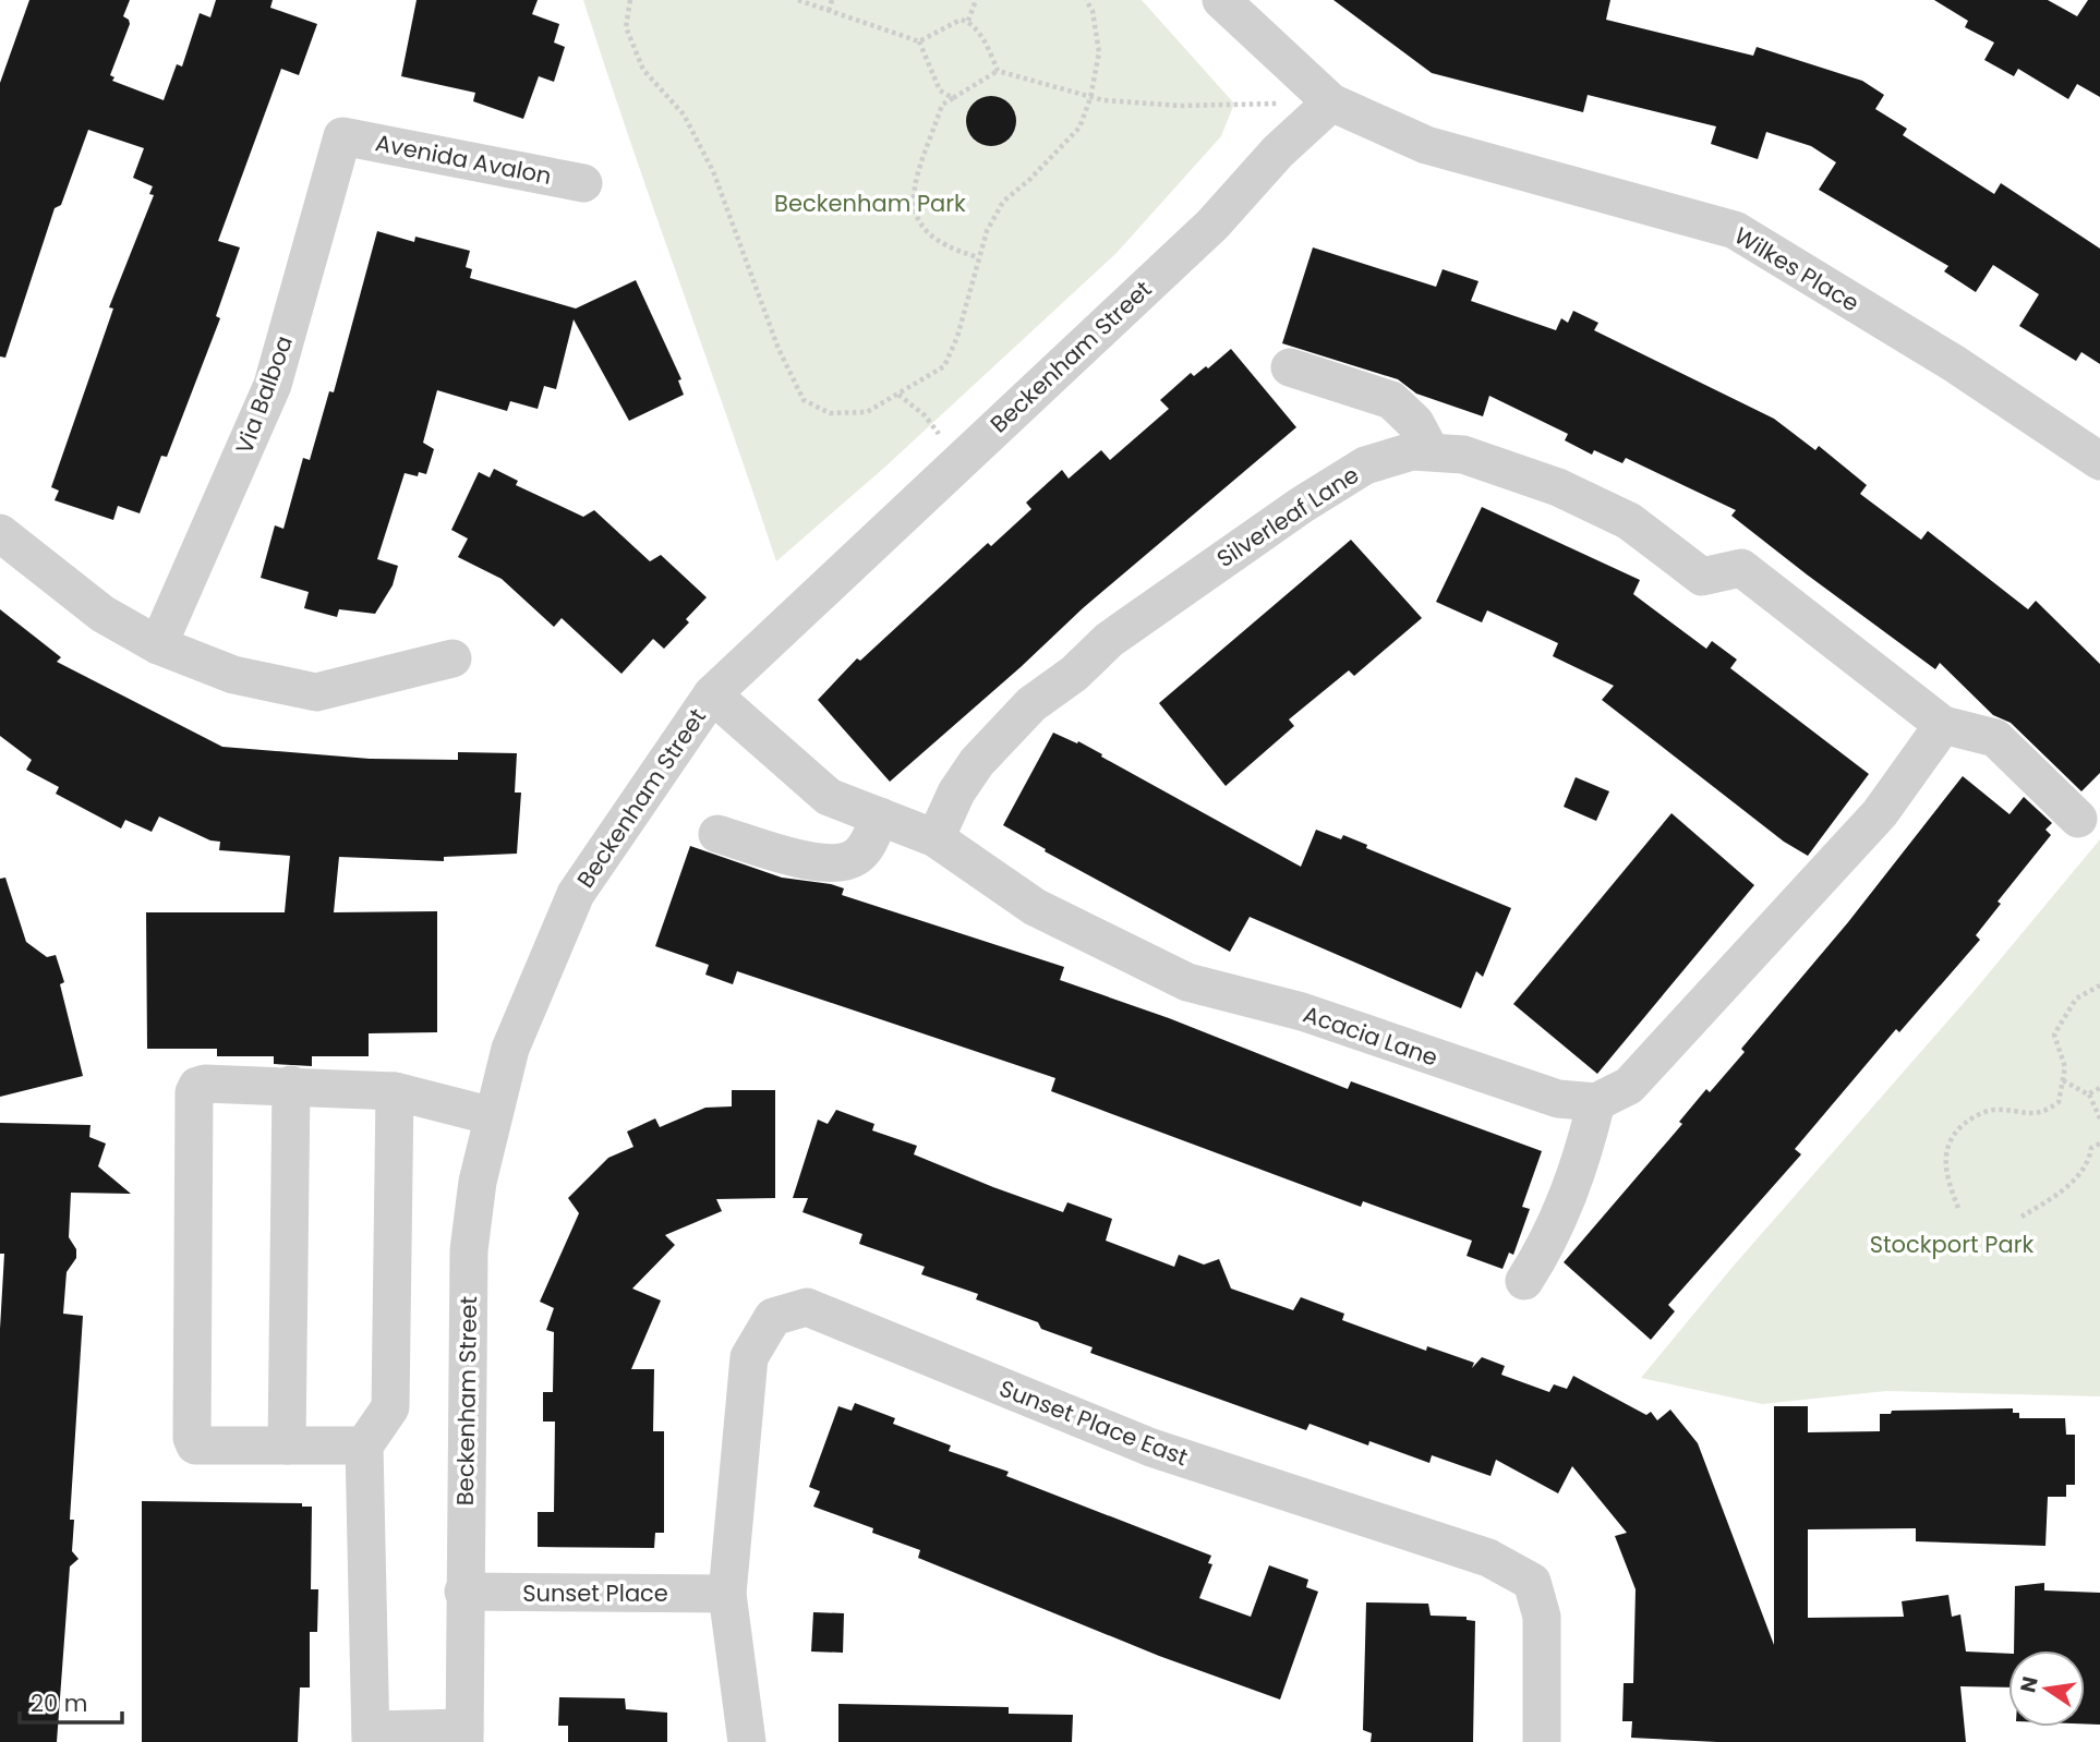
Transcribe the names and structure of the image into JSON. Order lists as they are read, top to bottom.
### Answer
{
  "streets": {
    "street": [
      "Avenida Avalon",
      "Wilkes Place",
      "Beckenham Street",
      "Via Balboa",
      "Silverleaf Lane",
      "Acacia Lane",
      "Sunset Place East",
      "Sunset Place"
    ]
  },
  "crossings": [
    ["Avenida Avalon", "Via Balboa"],
    ["Wilkes Place", "Beckenham Street"],
    ["Beckenham Street", "Acacia Lane"],
    ["Beckenham Street", "Sunset Place"],
    ["Silverleaf Lane", "Acacia Lane"],
    ["Sunset Place East", "Sunset Place"]
  ],
  "parks": ["Beckenham Park", "Stockport Park"],
  "scale_bar": "20 m",
  "north": "left"
}
